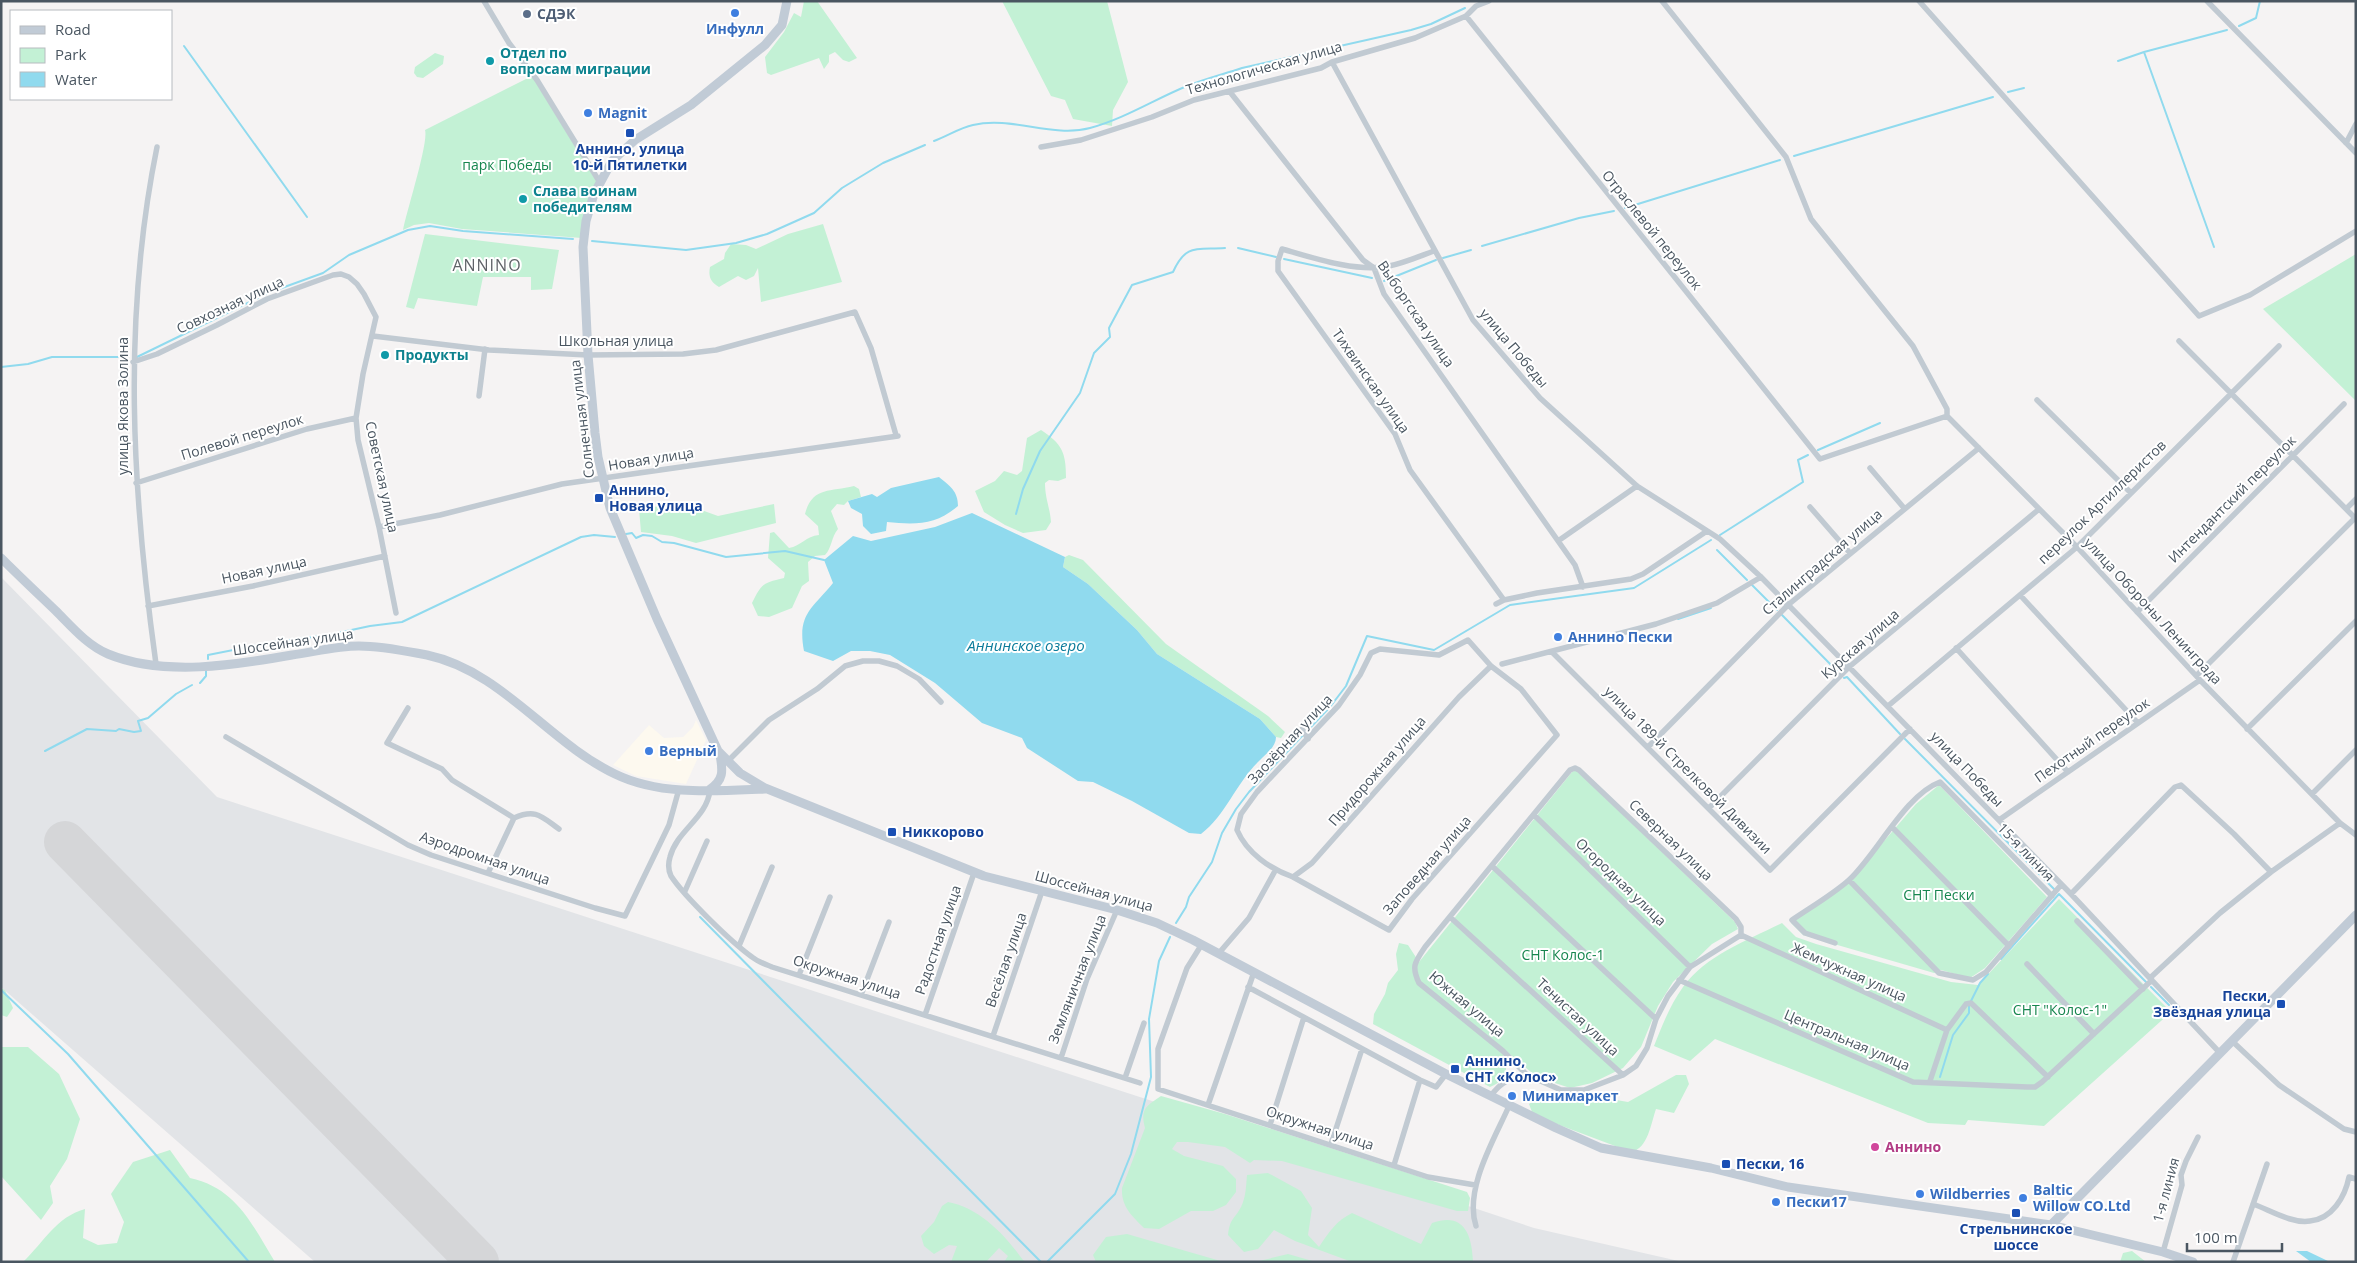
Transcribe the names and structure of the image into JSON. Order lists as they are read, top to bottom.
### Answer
{
  "streets": {
    "main road": ["Солнечная улица", "Шоссейная улица"],
    "street": [
      "Технологическая улица",
      "Отраслевой переулок",
      "Совхозная улица",
      "Выборгская улица",
      "Школьная улица",
      "улица Победы",
      "Тихвинская улица",
      "улица Якова Золина",
      "Полевой переулок",
      "Новая улица",
      "Советская улица",
      "Интендантский переулок",
      "переулок Артиллеристов",
      "Сталинградская улица",
      "улица Обороны Ленинграда",
      "Курская улица",
      "Заозёрная улица",
      "Пехотный переулок",
      "улица 189-й Стрелковой Дивизии",
      "Придорожная улица",
      "Северная улица",
      "15-я линия",
      "Аэродромная улица",
      "Заповедная улица",
      "Огородная улица",
      "Радостная улица",
      "Весёлая улица",
      "Жемчужная улица",
      "Окружная улица",
      "Земляничная улица",
      "Южная улица",
      "Тенистая улица",
      "Центральная улица",
      "1-я линия"
    ]
  },
  "crossings": [
    ["Технологическая улица", "Отраслевой переулок"],
    ["Технологическая улица", "Выборгская улица"],
    ["Технологическая улица", "улица Победы"],
    ["Отраслевой переулок", "улица Обороны Ленинграда"],
    ["Совхозная улица", "улица Якова Золина"],
    ["Совхозная улица", "Советская улица"],
    ["Выборгская улица", "Тихвинская улица"],
    ["Школьная улица", "Солнечная улица"],
    ["Школьная улица", "Новая улица"],
    ["Школьная улица", "Советская улица"],
    ["улица Победы", "переулок Артиллеристов"],
    ["улица Победы", "Сталинградская улица"],
    ["улица Победы", "Курская улица"],
    ["улица Победы", "Пехотный переулок"],
    ["улица Победы", "улица 189-й Стрелковой Дивизии"],
    ["улица Победы", "Центральная улица"],
    ["улица Якова Золина", "Полевой переулок"],
    ["улица Якова Золина", "Новая улица"],
    ["улица Якова Золина", "Шоссейная улица"],
    ["Солнечная улица", "Новая улица"],
    ["Солнечная улица", "Шоссейная улица"],
    ["Полевой переулок", "Советская улица"],
    ["Новая улица", "Советская улица"],
    ["Интендантский переулок", "улица Обороны Ленинграда"],
    ["переулок Артиллеристов", "улица Обороны Ленинграда"],
    ["Сталинградская улица", "улица Обороны Ленинграда"],
    ["Сталинградская улица", "улица 189-й Стрелковой Дивизии"],
    ["улица Обороны Ленинграда", "Курская улица"],
    ["улица Обороны Ленинграда", "Пехотный переулок"],
    ["улица Обороны Ленинграда", "Центральная улица"],
    ["Шоссейная улица", "Аэродромная улица"],
    ["Шоссейная улица", "Радостная улица"],
    ["Шоссейная улица", "Весёлая улица"],
    ["Шоссейная улица", "Окружная улица"],
    ["Шоссейная улица", "Земляничная улица"],
    ["Шоссейная улица", "1-я линия"],
    ["Курская улица", "улица 189-й Стрелковой Дивизии"],
    ["Заозёрная улица", "Придорожная улица"],
    ["Заозёрная улица", "Заповедная улица"],
    ["Придорожная улица", "Заповедная улица"],
    ["Северная улица", "Огородная улица"],
    ["Северная улица", "Жемчужная улица"],
    ["Радостная улица", "Окружная улица"],
    ["Весёлая улица", "Окружная улица"],
    ["Окружная улица", "Земляничная улица"],
    ["Южная улица", "Тенистая улица"]
  ],
  "districts": ["ANNINO"],
  "water": ["Аннинское озеро"],
  "parks": [
    "парк Победы",
    "СНТ Пески",
    "СНТ Колос-1",
    "СНТ \"Колос-1\""
  ],
  "places": {
    "other": [
      "Инфулл",
      "СДЭК",
      "Отдел по вопросам миграции",
      "Magnit",
      "Слава воинам победителям",
      "Продукты",
      "Аннино Пески",
      "Верный",
      "Минимаркет",
      "Аннино",
      "Wildberries",
      "Baltic Willow CO.Ltd",
      "Пески17"
    ],
    "transit": [
      "Аннино, улица 10-й Пятилетки",
      "Аннино, Новая улица",
      "Никкорово",
      "Пески, Звёздная улица",
      "Аннино, СНТ «Колос»",
      "Пески, 16",
      "Стрельнинское шоссе"
    ]
  },
  "legend": ["Road", "Park", "Water"],
  "scale_bar": "100 m"
}
